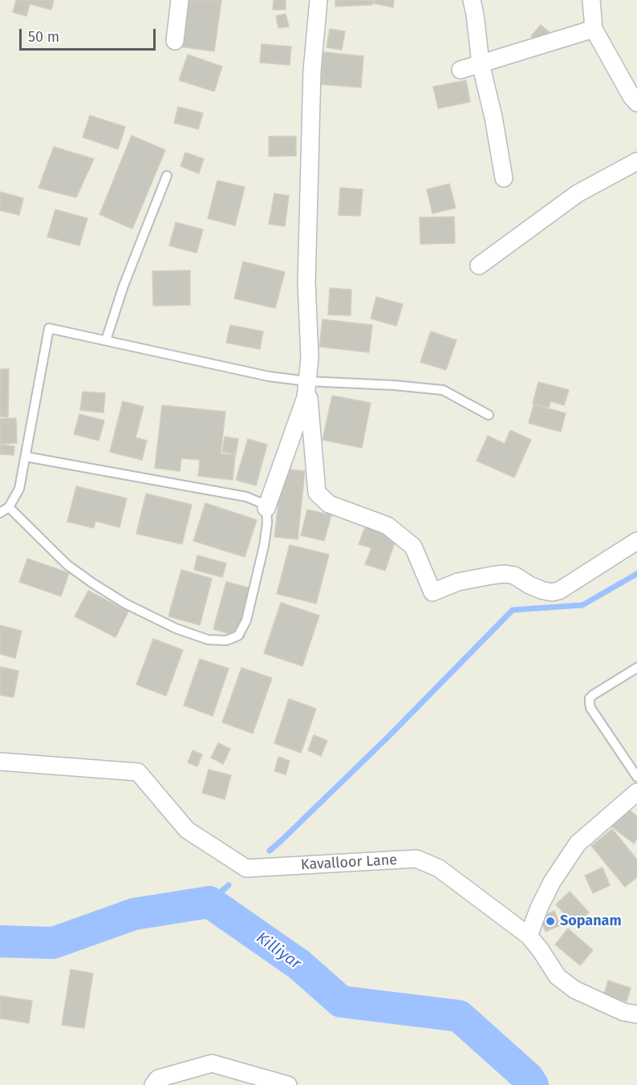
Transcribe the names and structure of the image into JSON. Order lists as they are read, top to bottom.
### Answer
{
  "streets": {
    "street": ["Kavalloor Lane"]
  },
  "water": ["Killiyar"],
  "places": ["Sopanam"],
  "scale_bar": "50 m"
}
